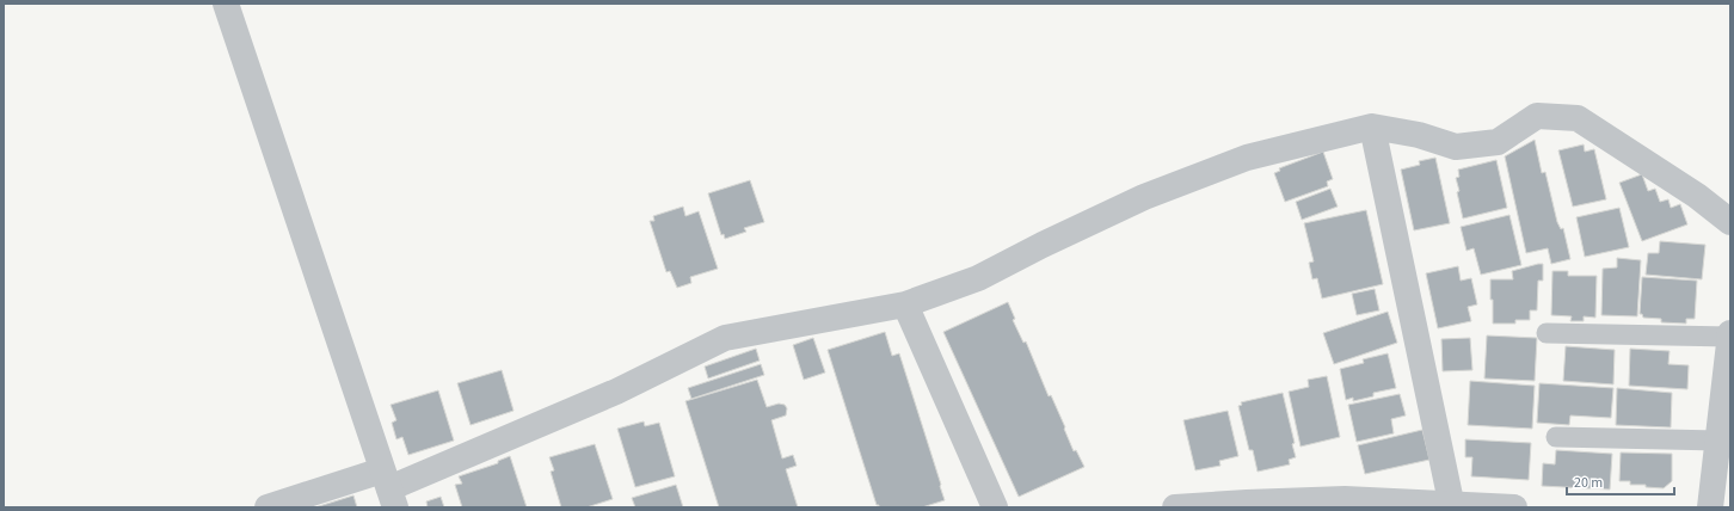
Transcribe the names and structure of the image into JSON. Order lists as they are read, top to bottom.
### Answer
{
  "scale_bar": "20 m"
}
